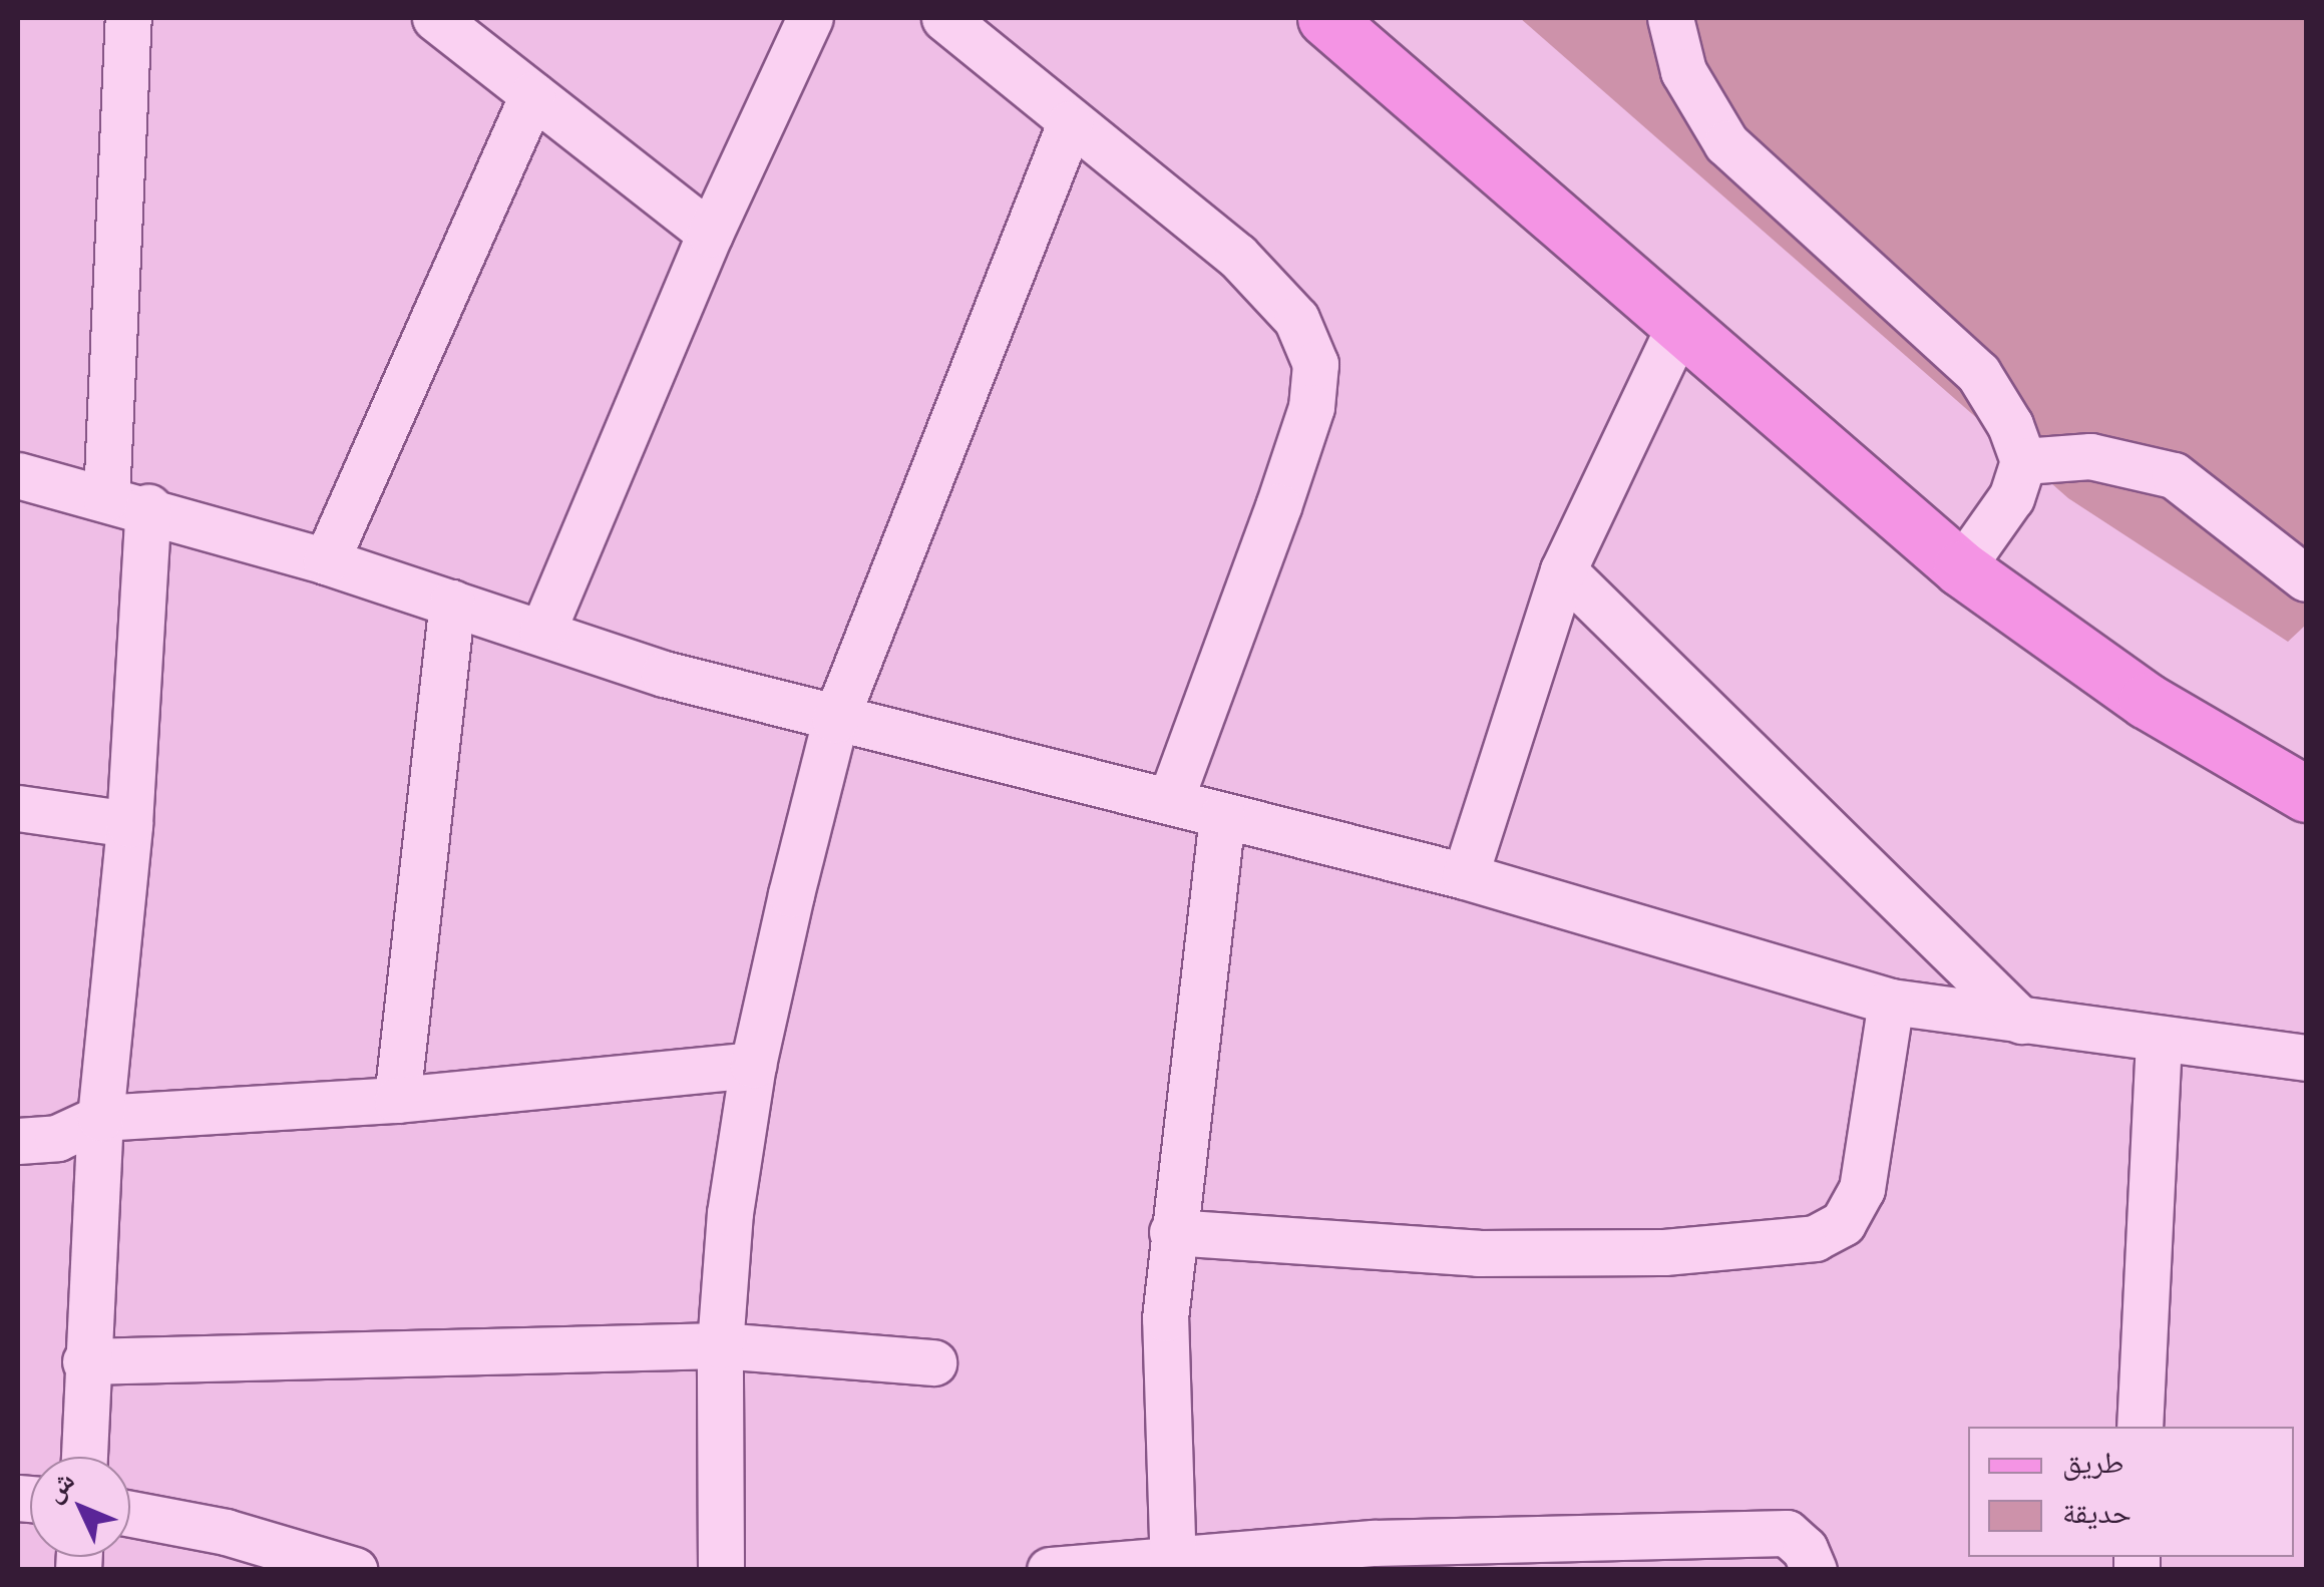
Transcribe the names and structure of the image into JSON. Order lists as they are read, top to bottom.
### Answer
{
  "legend": ["طريق", "حديقة"],
  "north": "top left"
}
